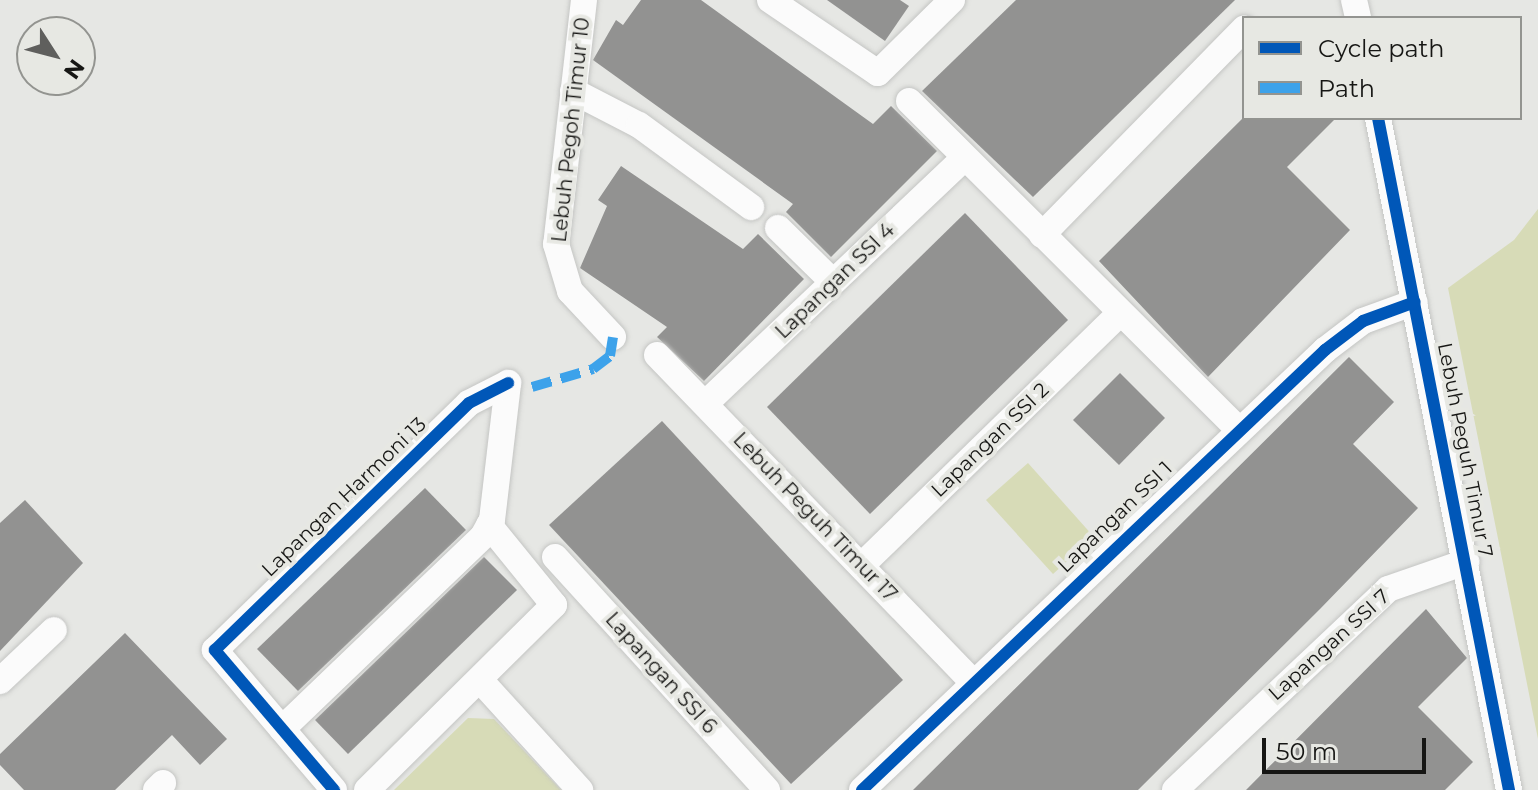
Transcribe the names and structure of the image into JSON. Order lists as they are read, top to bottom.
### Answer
{
  "streets": {
    "street": [
      "Lebuh Pegoh Timur 10",
      "Lapangan SSI 4",
      "Lapangan SSI 2",
      "Lebuh Peguh Timur 7",
      "Lapangan Harmoni 13",
      "Lebuh Peguh Timur 17",
      "Lapangan SSI 1",
      "Lapangan SSI 7",
      "Lapangan SSI 6"
    ]
  },
  "crossings": [
    ["Lapangan SSI 4", "Lebuh Peguh Timur 17"],
    ["Lapangan SSI 2", "Lebuh Peguh Timur 17"],
    ["Lebuh Peguh Timur 7", "Lapangan SSI 1"],
    ["Lebuh Peguh Timur 7", "Lapangan SSI 7"],
    ["Lebuh Peguh Timur 17", "Lapangan SSI 1"]
  ],
  "legend": ["Cycle path", "Path"],
  "scale_bar": "50 m",
  "north": "bottom right"
}
